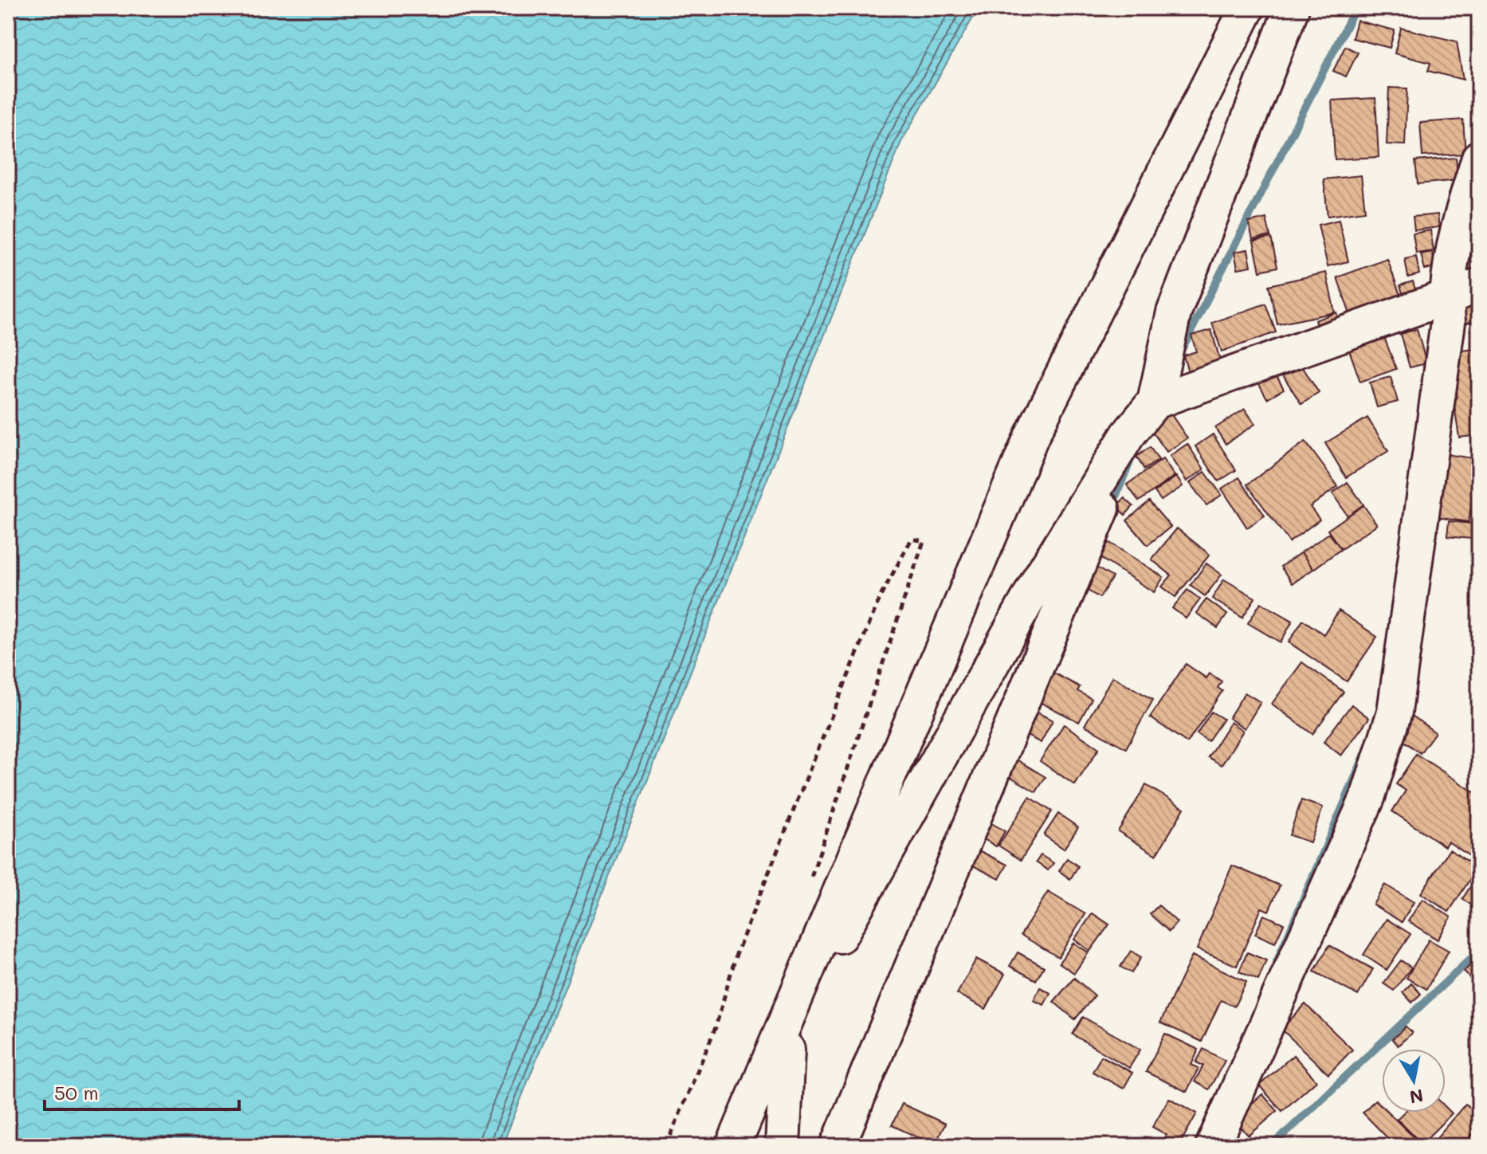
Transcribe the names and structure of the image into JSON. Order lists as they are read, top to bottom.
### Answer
{
  "scale_bar": "50 m",
  "north": "bottom"
}
